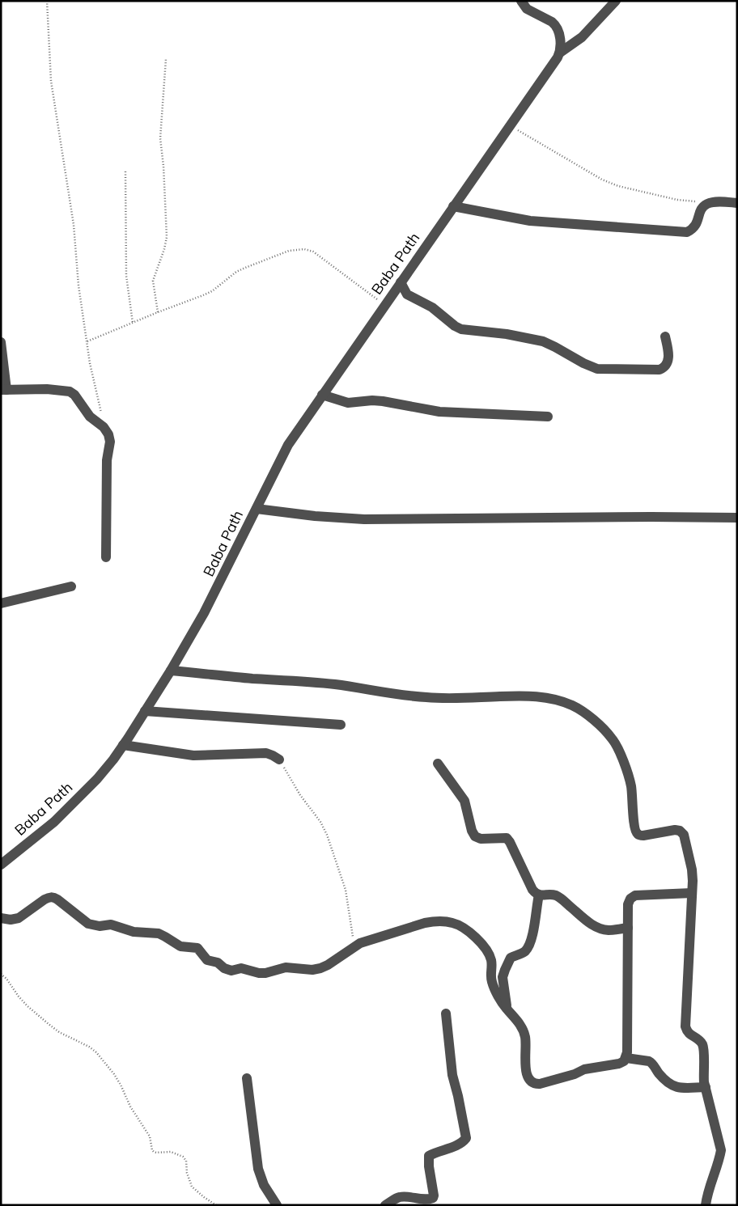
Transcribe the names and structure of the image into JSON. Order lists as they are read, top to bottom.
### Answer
{
  "streets": {
    "street": ["Baba Path"]
  }
}
